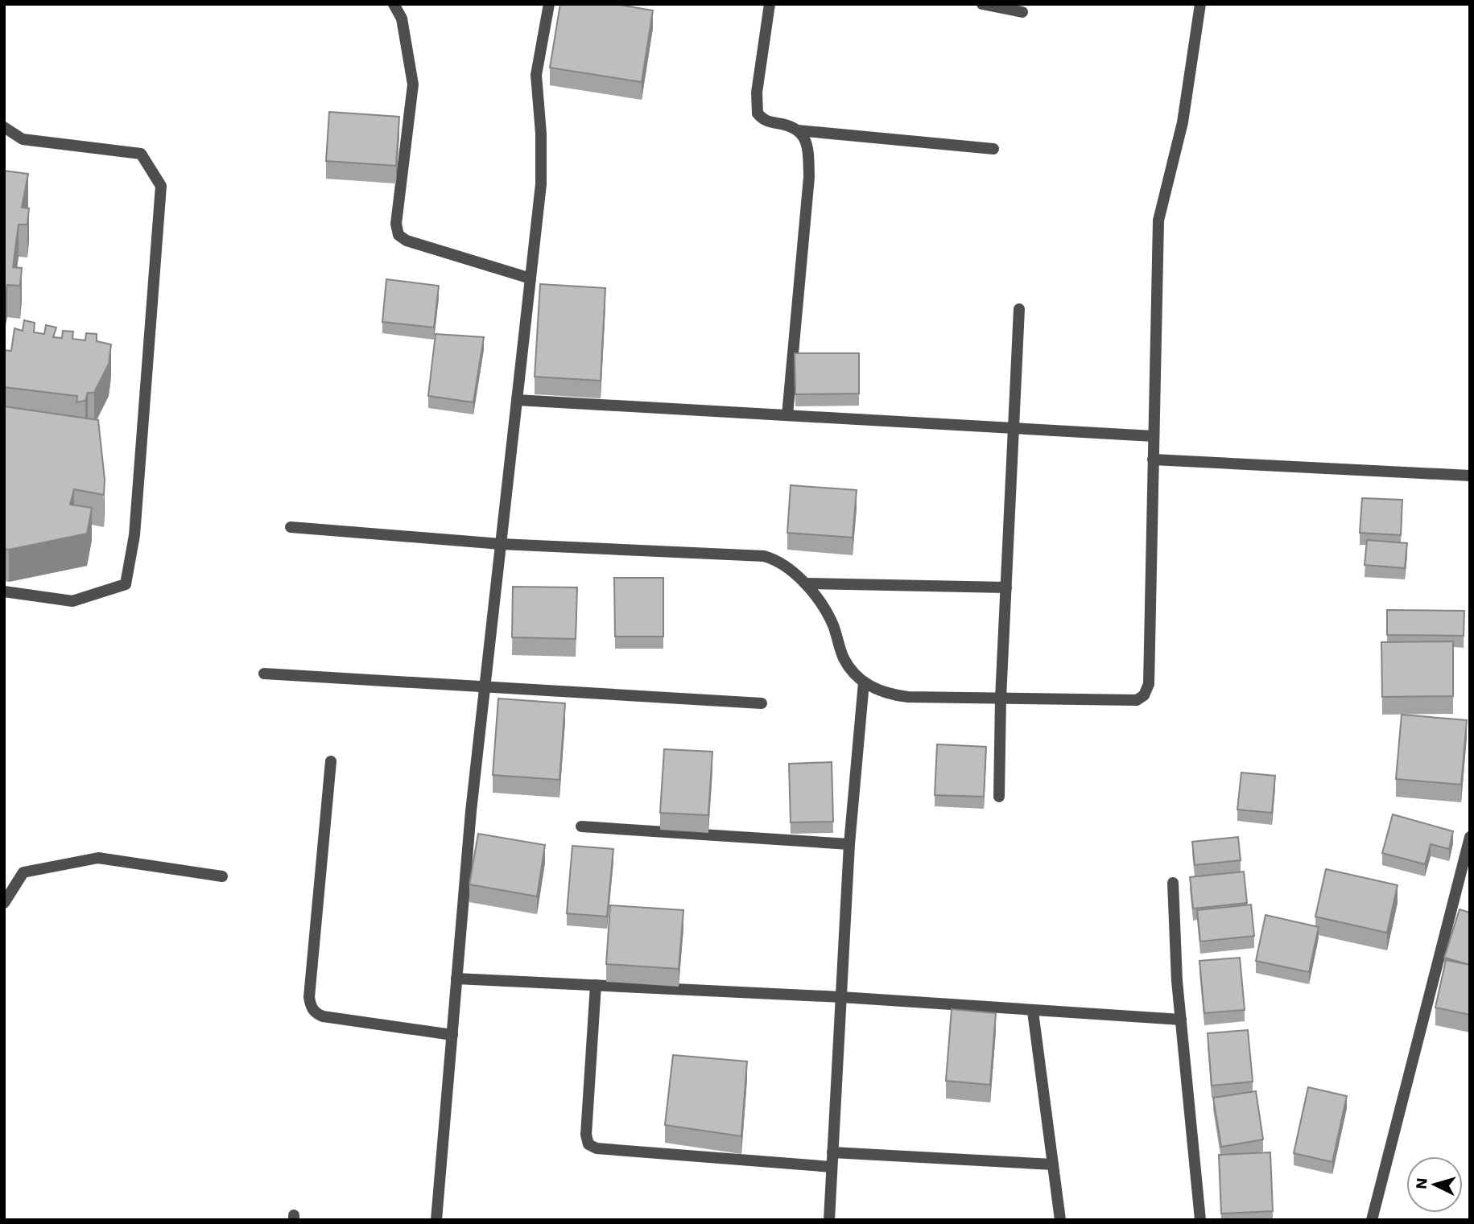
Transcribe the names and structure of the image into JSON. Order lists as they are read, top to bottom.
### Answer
{
  "north": "left"
}
